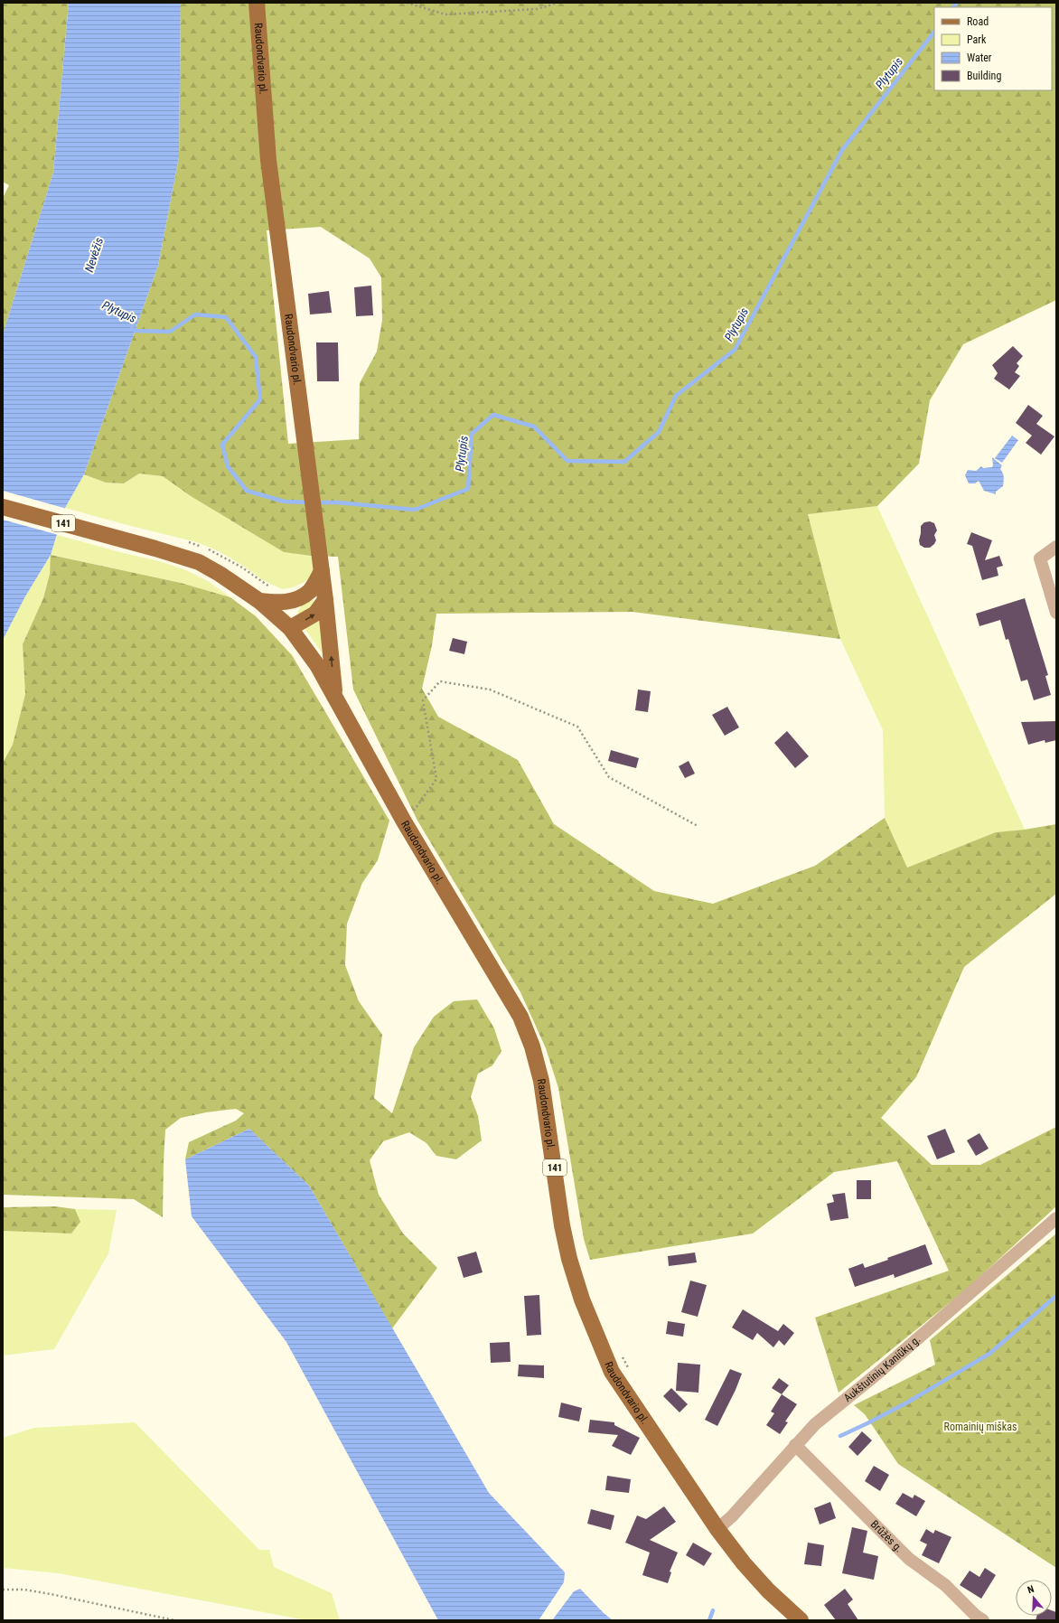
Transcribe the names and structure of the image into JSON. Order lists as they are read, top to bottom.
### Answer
{
  "streets": {
    "main road": ["Raudondvario pl.", "141"],
    "street": ["Aukštutinių Kaniūkų g.", "Brūžės g."]
  },
  "crossings": [
    ["Raudondvario pl.", "141"],
    ["Raudondvario pl.", "Aukštutinių Kaniūkų g."],
    ["Aukštutinių Kaniūkų g.", "Brūžės g."]
  ],
  "water": ["Plytupis", "Nevėžis"],
  "parks": ["Romainių miškas"],
  "legend": [
    "Road",
    "Park",
    "Water",
    "Building"
  ],
  "north": "top"
}
